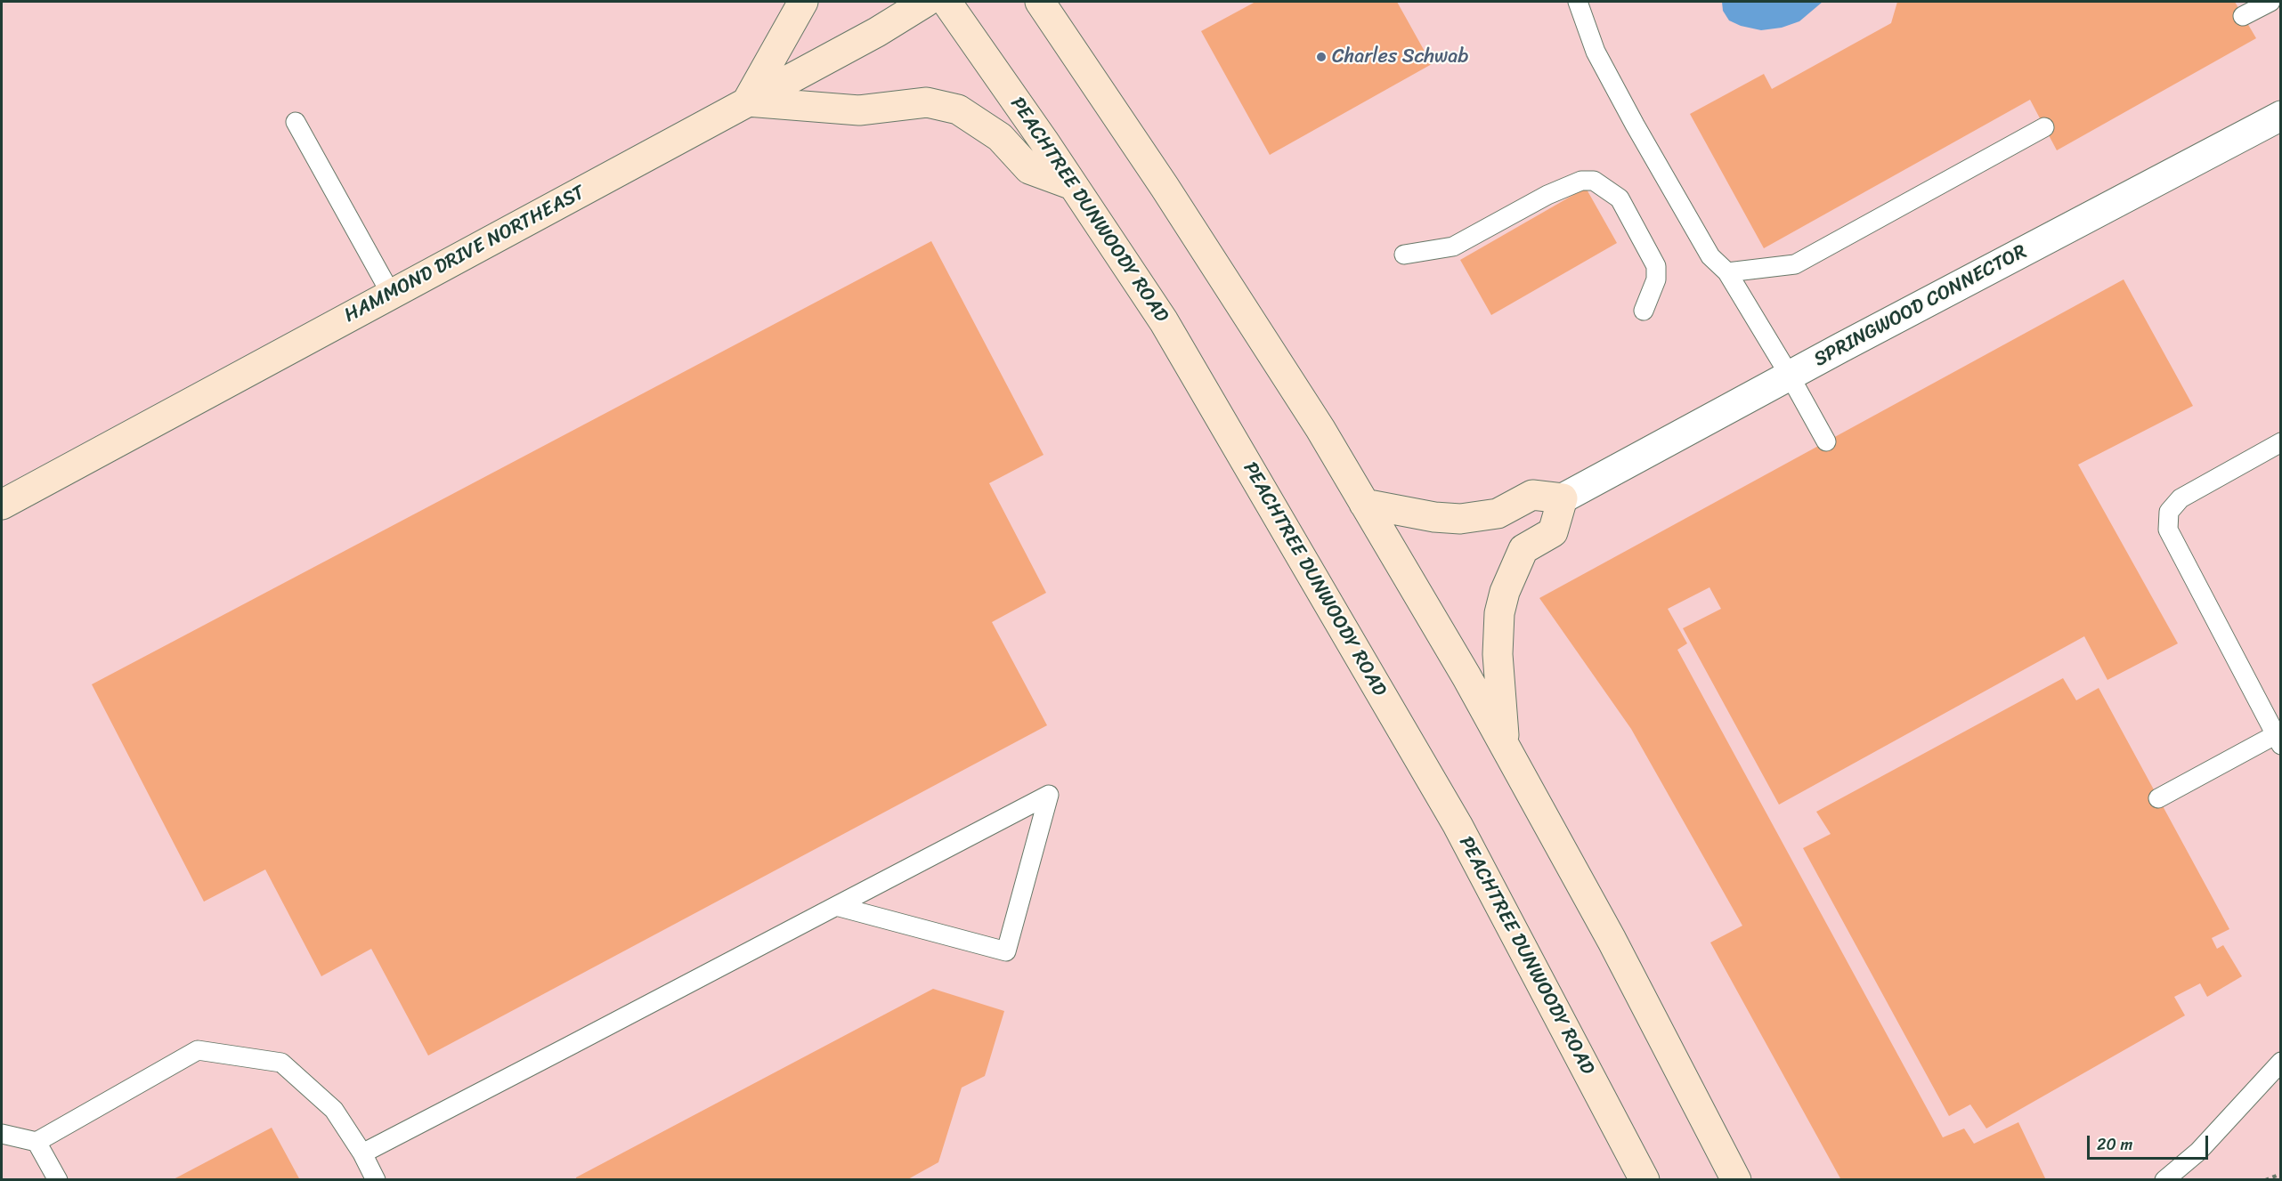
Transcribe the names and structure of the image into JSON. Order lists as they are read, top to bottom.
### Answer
{
  "streets": {
    "main road": ["PEACHTREE DUNWOODY ROAD", "HAMMOND DRIVE NORTHEAST"],
    "street": ["SPRINGWOOD CONNECTOR"]
  },
  "places": ["Charles Schwab"],
  "scale_bar": "20 m"
}
